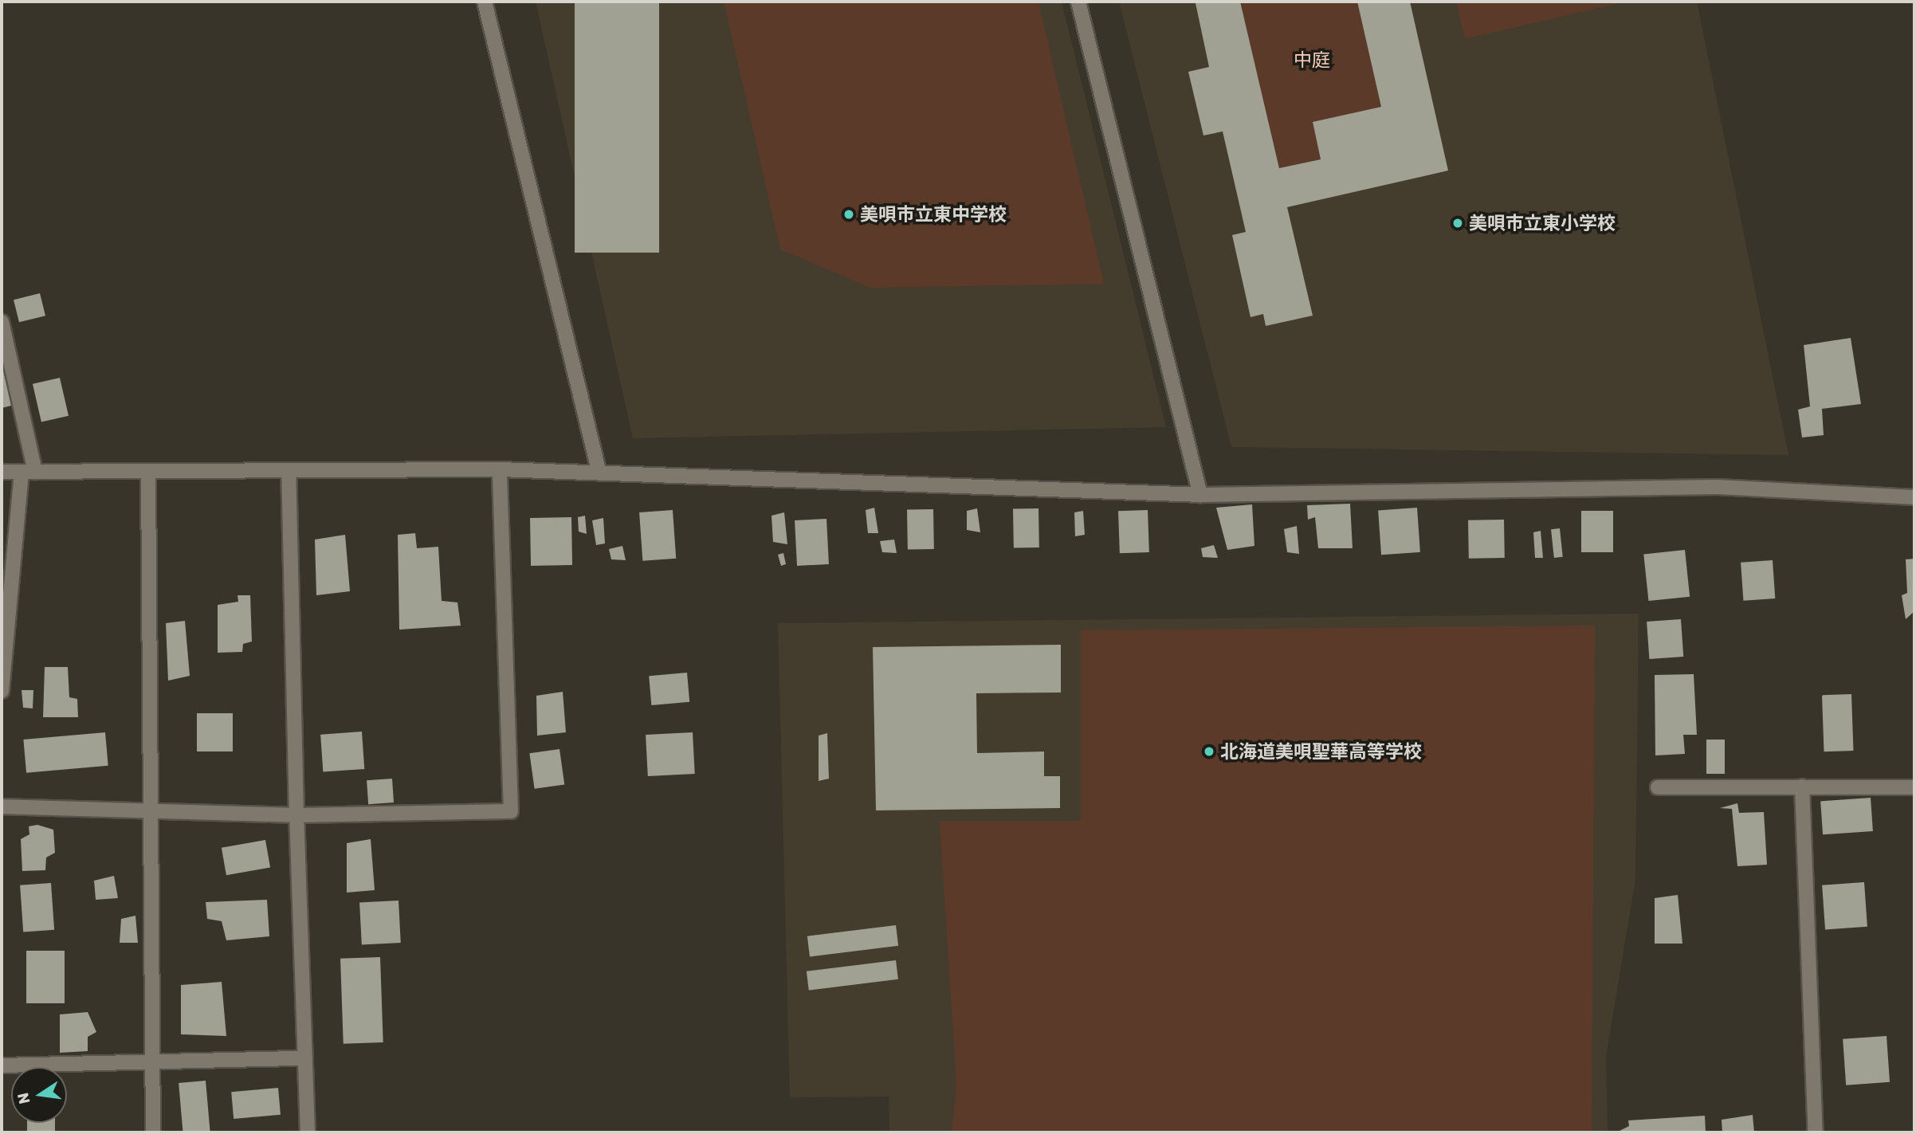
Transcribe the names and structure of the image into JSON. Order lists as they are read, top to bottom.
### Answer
{
  "parks": ["中庭"],
  "places": ["美唄市立東中学校", "美唄市立東小学校", "北海道美唄聖華高等学校"],
  "north": "left"
}
